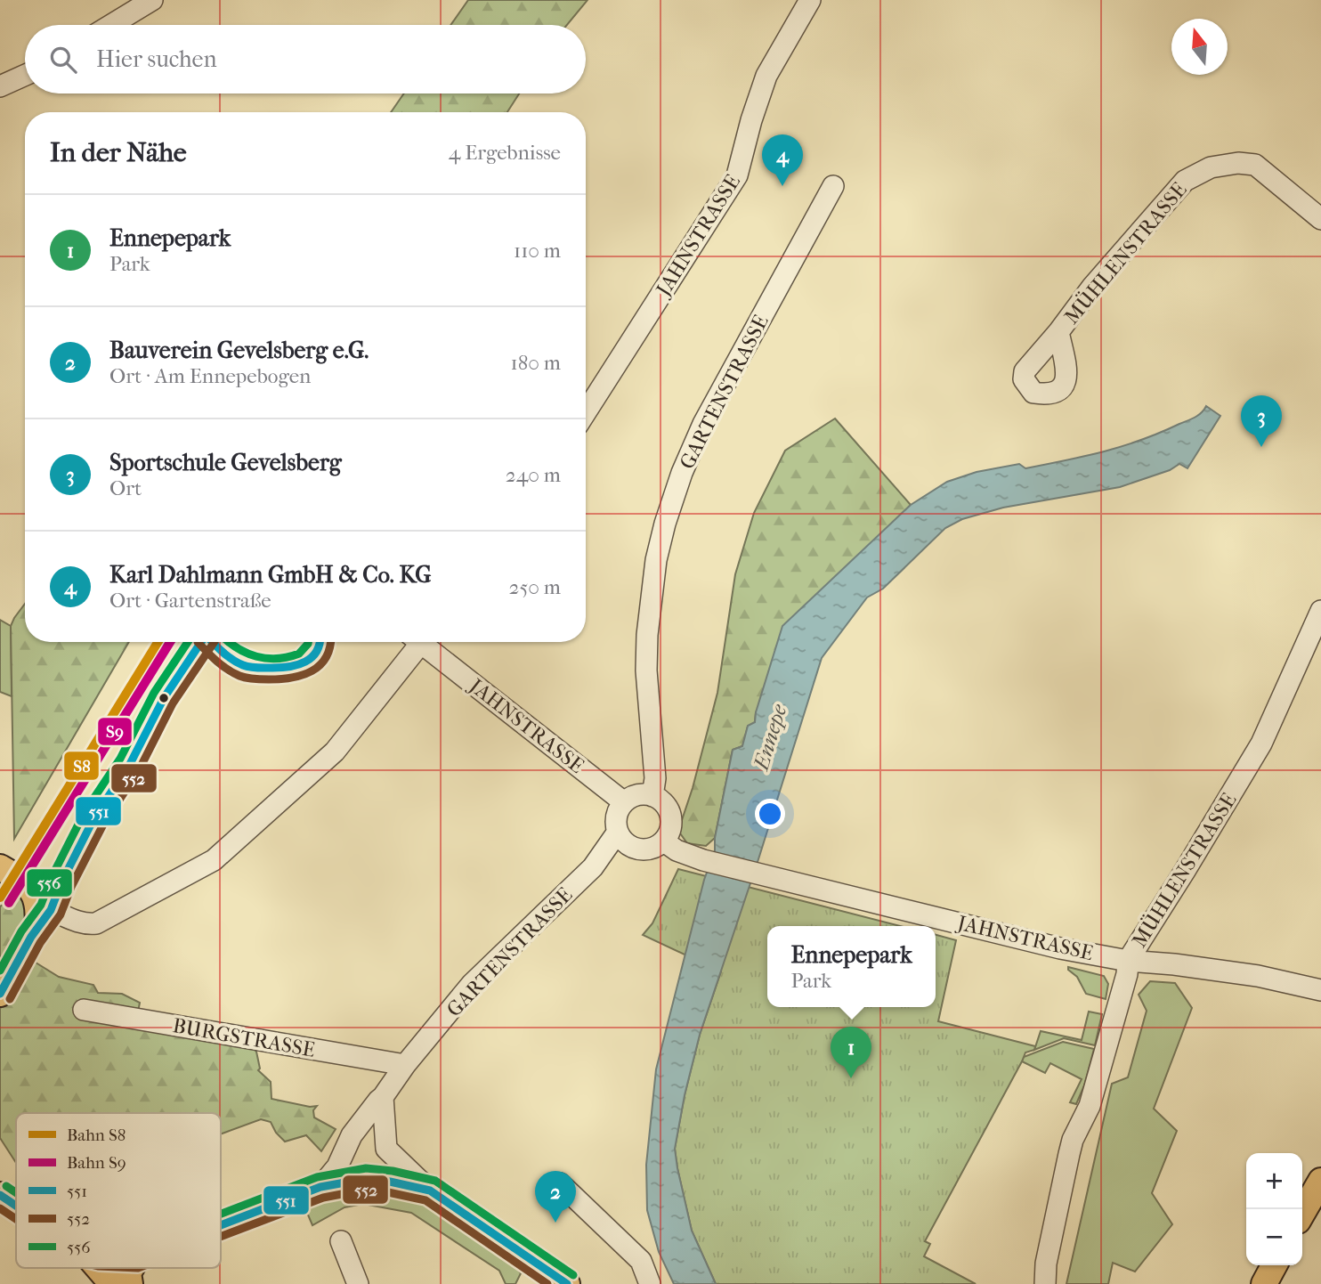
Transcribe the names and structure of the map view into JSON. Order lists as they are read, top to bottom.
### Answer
{
  "streets": {
    "street": [
      "JAHNSTRASSE",
      "MÜHLENSTRASSE",
      "GARTENSTRASSE",
      "BURGSTRASSE"
    ]
  },
  "crossings": [
    ["JAHNSTRASSE", "MÜHLENSTRASSE"],
    ["JAHNSTRASSE", "GARTENSTRASSE"],
    ["GARTENSTRASSE", "BURGSTRASSE"]
  ],
  "water": ["Ennepe"],
  "lines": [
    "rail line S8",
    "rail line S9",
    "transit line 551",
    "transit line 552",
    "transit line 556"
  ],
  "legend": [
    "Bahn S8",
    "Bahn S9",
    "551",
    "552",
    "556"
  ],
  "north": "top",
  "page": {
    "search": "Hier suchen",
    "heading": ["In der Nähe", "4 Ergebnisse"],
    "pins": [
      "4",
      "3",
      "1",
      "2"
    ],
    "list": [
      {
        "mark": "1",
        "name": "Ennepepark",
        "note": "Park",
        "value": "110 m"
      },
      {
        "mark": "2",
        "name": "Bauverein Gevelsberg e.G.",
        "note": "Ort · Am Ennepebogen",
        "value": "180 m"
      },
      {
        "mark": "3",
        "name": "Sportschule Gevelsberg",
        "note": "Ort",
        "value": "240 m"
      },
      {
        "mark": "4",
        "name": "Karl Dahlmann GmbH & Co. KG",
        "note": "Ort · Gartenstraße",
        "value": "250 m"
      }
    ],
    "popup": ["Ennepepark", "Park"],
    "map_buttons": ["+", "−"]
  }
}
